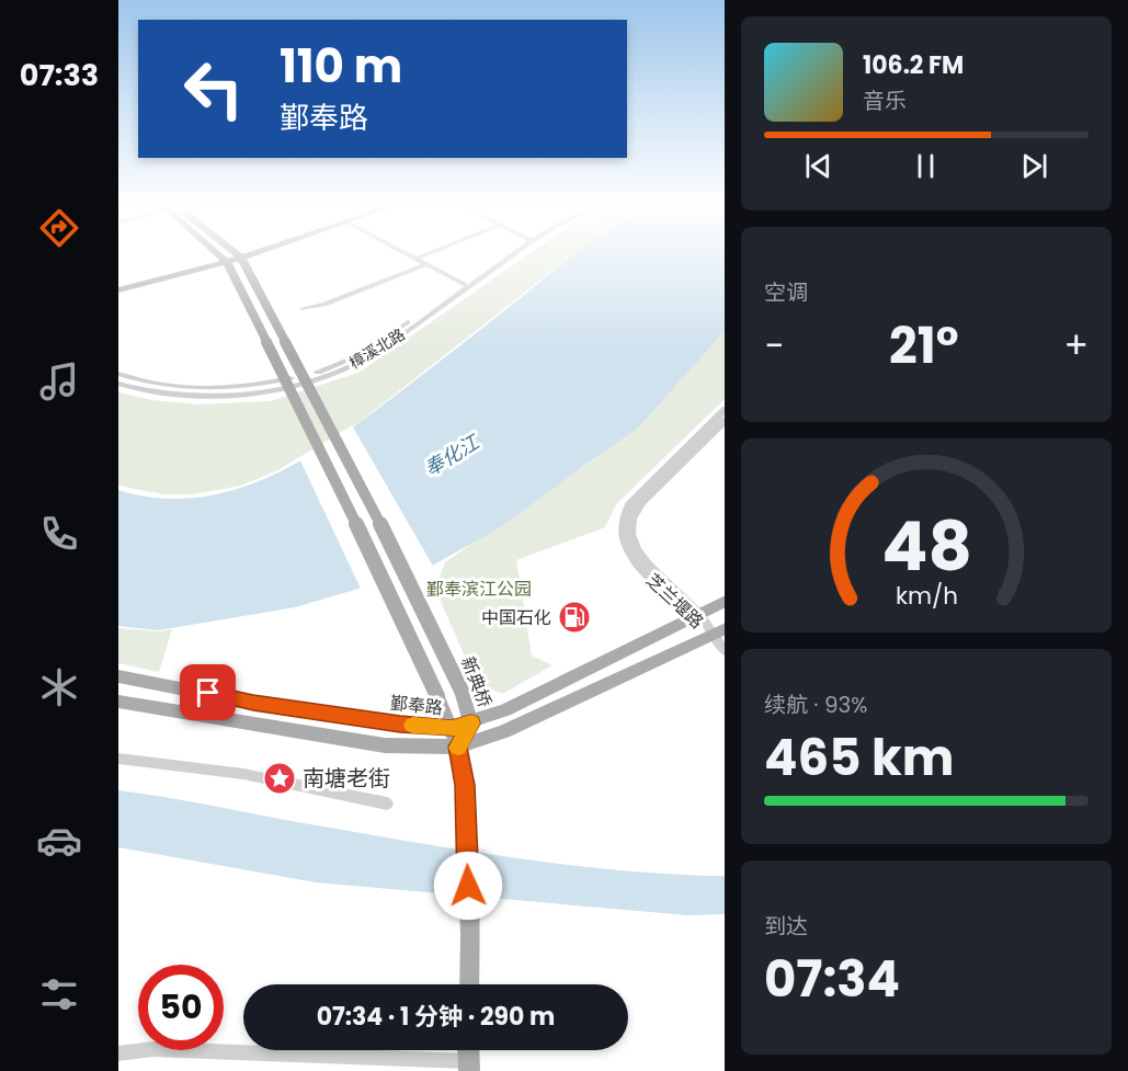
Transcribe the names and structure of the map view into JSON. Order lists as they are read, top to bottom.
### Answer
{
  "streets": {
    "main road": ["新典桥", "鄞奉路"],
    "street": ["樟溪北路", "芝兰堰路"]
  },
  "crossings": [
    ["芝兰堰路", "鄞奉路"],
    ["新典桥", "鄞奉路"]
  ],
  "water": ["奉化江"],
  "parks": ["鄞奉滨江公园"],
  "places": {
    "fuel station": ["中国石化"],
    "place": ["南塘老街"]
  },
  "page": {
    "tabs": "07:33",
    "turn": ["110 m", "鄞奉路"],
    "song": ["106.2 FM", "音乐"],
    "tile": [
      "空调",
      ["续航 · 93%", "465 km"],
      ["到达", "07:34"]
    ],
    "heat": ["−", "21°", "+"],
    "limit": "50",
    "trip": "07:34 · 1 分钟 · 290 m",
    "gauge": ["48", "km/h"]
  }
}
